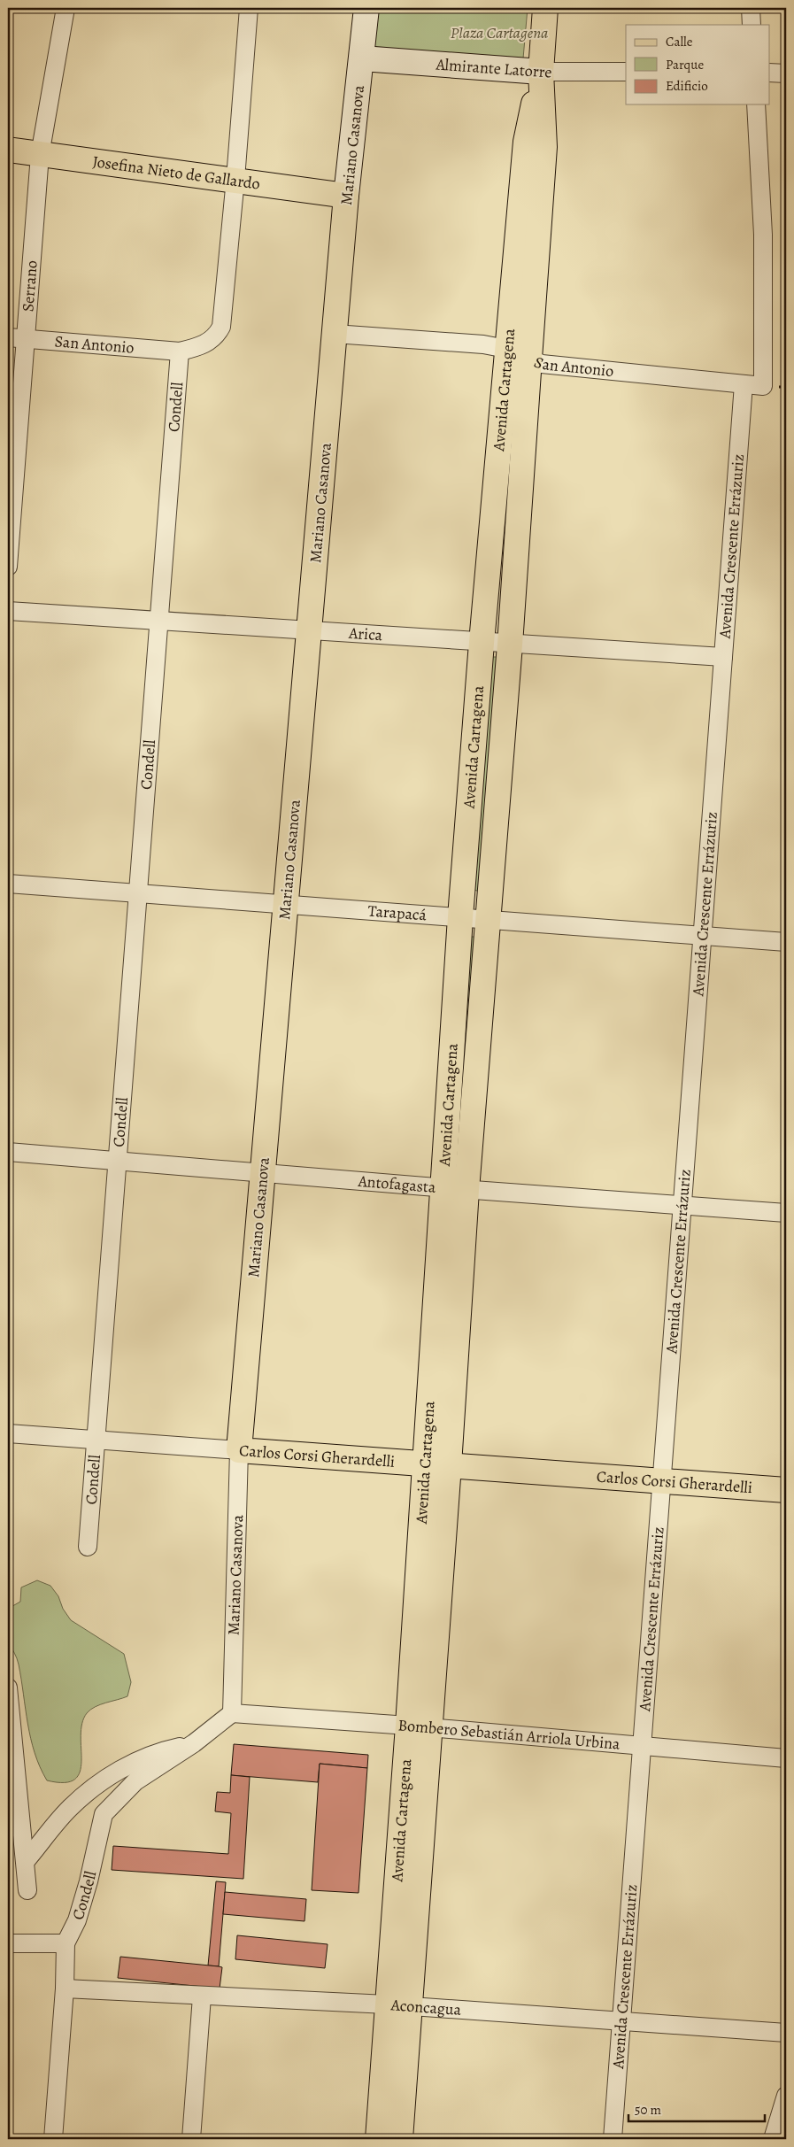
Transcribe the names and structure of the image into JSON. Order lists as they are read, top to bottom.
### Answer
{
  "streets": {
    "main road": [
      "Almirante Latorre",
      "Mariano Casanova",
      "Josefina Nieto de Gallardo",
      "Avenida Cartagena",
      "Carlos Corsi Gherardelli"
    ],
    "street": [
      "Serrano",
      "San Antonio",
      "Condell",
      "Avenida Crescente Errázuriz",
      "Arica",
      "Tarapacá",
      "Antofagasta",
      "Bombero Sebastián Arriola Urbina",
      "Aconcagua"
    ]
  },
  "crossings": [
    ["Almirante Latorre", "Mariano Casanova"],
    ["Almirante Latorre", "Avenida Cartagena"],
    ["Mariano Casanova", "Josefina Nieto de Gallardo"],
    ["Mariano Casanova", "San Antonio"],
    ["Mariano Casanova", "Condell"],
    ["Mariano Casanova", "Arica"],
    ["Mariano Casanova", "Tarapacá"],
    ["Mariano Casanova", "Antofagasta"],
    ["Mariano Casanova", "Carlos Corsi Gherardelli"],
    ["Mariano Casanova", "Bombero Sebastián Arriola Urbina"],
    ["Josefina Nieto de Gallardo", "Serrano"],
    ["Serrano", "San Antonio"],
    ["San Antonio", "Avenida Cartagena"],
    ["San Antonio", "Condell"],
    ["San Antonio", "Avenida Crescente Errázuriz"],
    ["Avenida Cartagena", "Arica"],
    ["Avenida Cartagena", "Tarapacá"],
    ["Avenida Cartagena", "Antofagasta"],
    ["Avenida Cartagena", "Carlos Corsi Gherardelli"],
    ["Avenida Cartagena", "Bombero Sebastián Arriola Urbina"],
    ["Avenida Cartagena", "Aconcagua"],
    ["Condell", "Arica"],
    ["Condell", "Tarapacá"],
    ["Condell", "Antofagasta"],
    ["Condell", "Carlos Corsi Gherardelli"],
    ["Condell", "Bombero Sebastián Arriola Urbina"],
    ["Condell", "Aconcagua"],
    ["Avenida Crescente Errázuriz", "Arica"],
    ["Avenida Crescente Errázuriz", "Tarapacá"],
    ["Avenida Crescente Errázuriz", "Antofagasta"],
    ["Avenida Crescente Errázuriz", "Carlos Corsi Gherardelli"],
    ["Avenida Crescente Errázuriz", "Bombero Sebastián Arriola Urbina"],
    ["Avenida Crescente Errázuriz", "Aconcagua"]
  ],
  "parks": ["Plaza Cartagena"],
  "legend": ["Calle", "Parque", "Edificio"],
  "scale_bar": "50 m"
}
